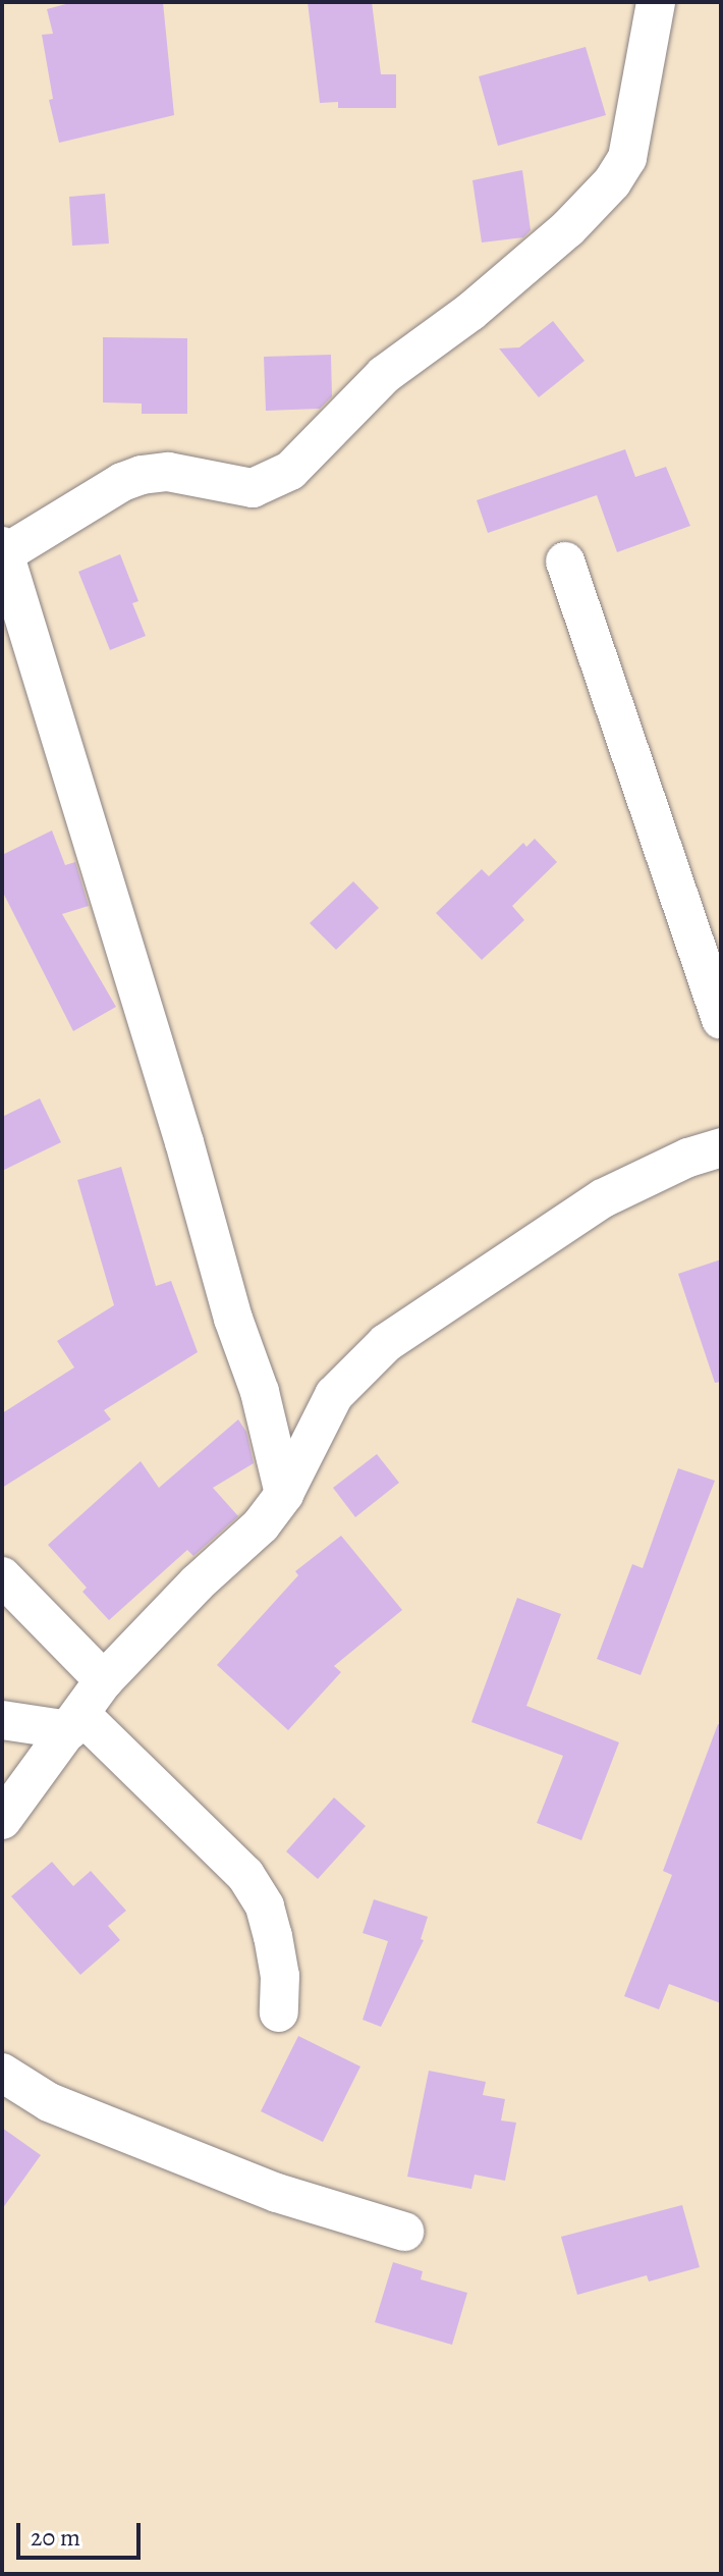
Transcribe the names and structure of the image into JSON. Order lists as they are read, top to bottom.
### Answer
{
  "scale_bar": "20 m"
}
